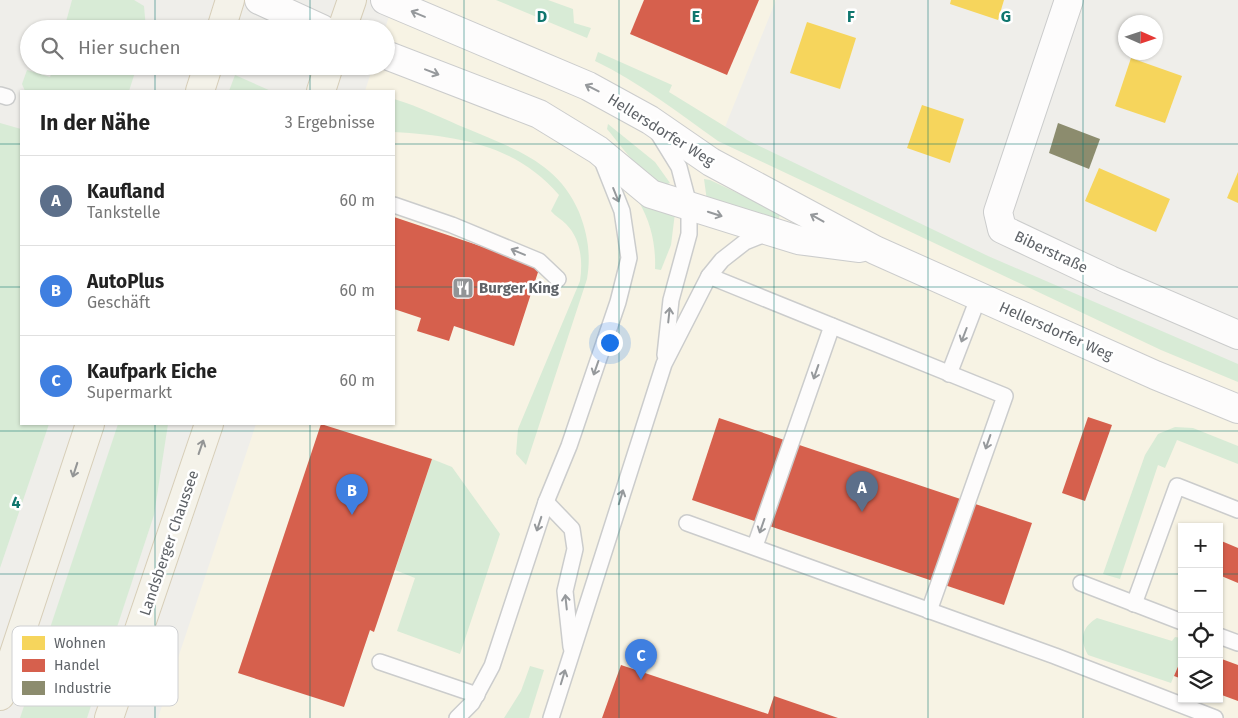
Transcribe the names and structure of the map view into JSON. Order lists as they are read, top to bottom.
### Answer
{
  "streets": {
    "main road": ["Landsberger Chaussee"],
    "street": ["Hellersdorfer Weg", "Biberstraße"]
  },
  "places": {
    "restaurant": ["Burger King"]
  },
  "legend": ["Wohnen", "Handel", "Industrie"],
  "north": "right",
  "page": {
    "search": "Hier suchen",
    "heading": ["In der Nähe", "3 Ergebnisse"],
    "list": [
      {
        "mark": "A",
        "name": "Kaufland",
        "note": "Tankstelle",
        "value": "60 m"
      },
      {
        "mark": "B",
        "name": "AutoPlus",
        "note": "Geschäft",
        "value": "60 m"
      },
      {
        "mark": "C",
        "name": "Kaufpark Eiche",
        "note": "Supermarkt",
        "value": "60 m"
      }
    ],
    "pins": ["A", "B", "C"],
    "map_buttons": ["+", "−"]
  },
  "grid": {
    "columns": [
      "D",
      "E",
      "F",
      "G"
    ],
    "rows": ["4"]
  }
}
